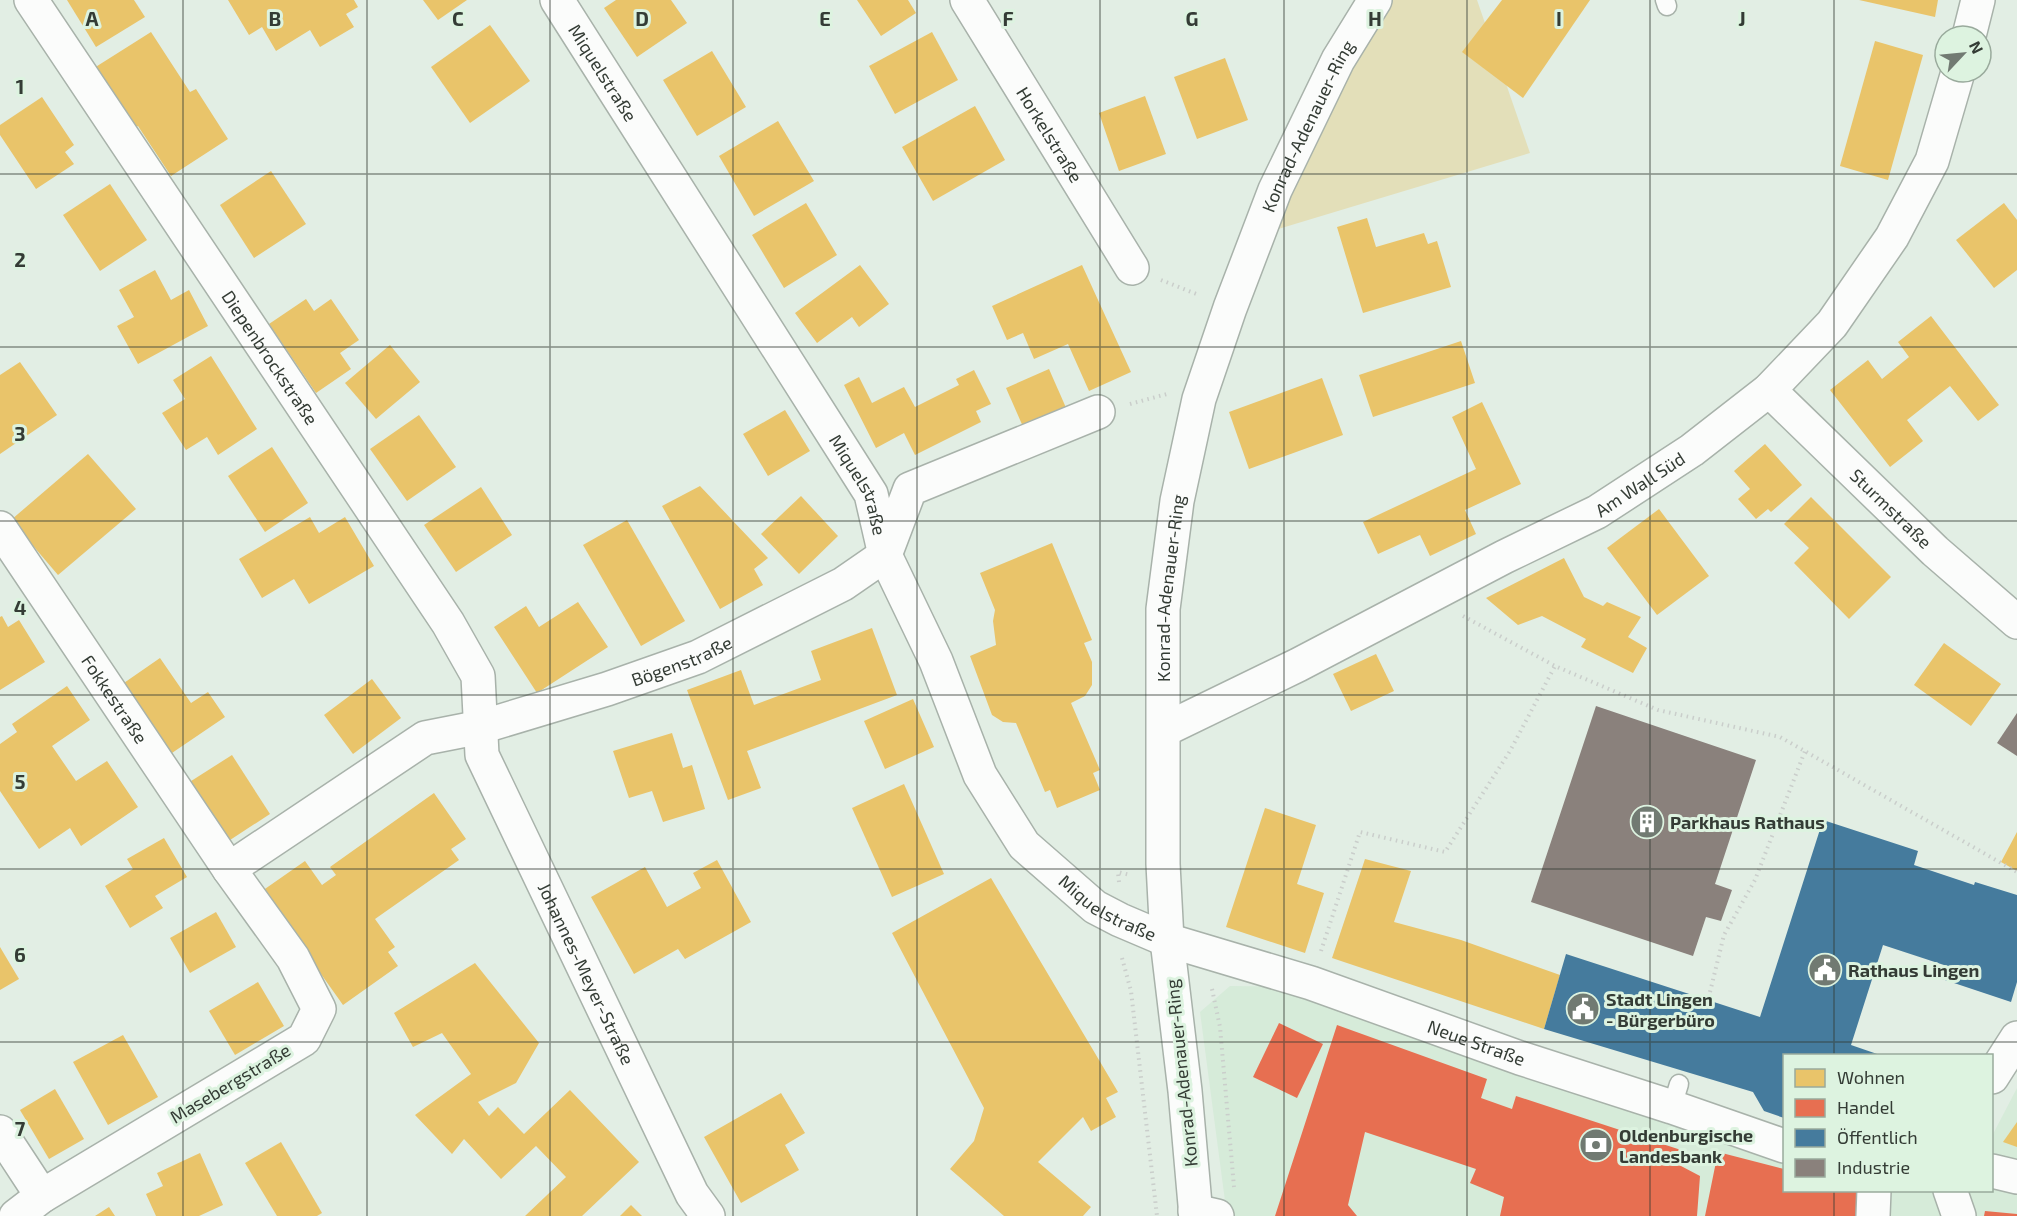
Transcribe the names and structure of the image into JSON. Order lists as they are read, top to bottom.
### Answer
{
  "streets": {
    "street": [
      "Miquelstraße",
      "Konrad-Adenauer-Ring",
      "Horkelstraße",
      "Diepenbrockstraße",
      "Am Wall Süd",
      "Sturmstraße",
      "Bögenstraße",
      "Fokkestraße",
      "Johannes-Meyer-Straße",
      "Neue Straße",
      "Masebergstraße"
    ]
  },
  "crossings": [
    ["Miquelstraße", "Konrad-Adenauer-Ring"],
    ["Miquelstraße", "Bögenstraße"],
    ["Miquelstraße", "Neue Straße"],
    ["Konrad-Adenauer-Ring", "Am Wall Süd"],
    ["Konrad-Adenauer-Ring", "Neue Straße"],
    ["Diepenbrockstraße", "Bögenstraße"],
    ["Diepenbrockstraße", "Johannes-Meyer-Straße"],
    ["Am Wall Süd", "Sturmstraße"],
    ["Bögenstraße", "Fokkestraße"],
    ["Bögenstraße", "Johannes-Meyer-Straße"],
    ["Bögenstraße", "Masebergstraße"],
    ["Fokkestraße", "Masebergstraße"]
  ],
  "places": {
    "building": ["Parkhaus Rathaus"],
    "public building": ["Rathaus Lingen", "Stadt Lingen - Bürgerbüro"],
    "bank": ["Oldenburgische Landesbank"]
  },
  "legend": [
    "Wohnen",
    "Handel",
    "Öffentlich",
    "Industrie"
  ],
  "north": "top right",
  "grid": {
    "columns": [
      "A",
      "B",
      "C",
      "D",
      "E",
      "F",
      "G",
      "H",
      "I",
      "J"
    ],
    "rows": [
      "1",
      "2",
      "3",
      "4",
      "5",
      "6",
      "7"
    ]
  }
}
